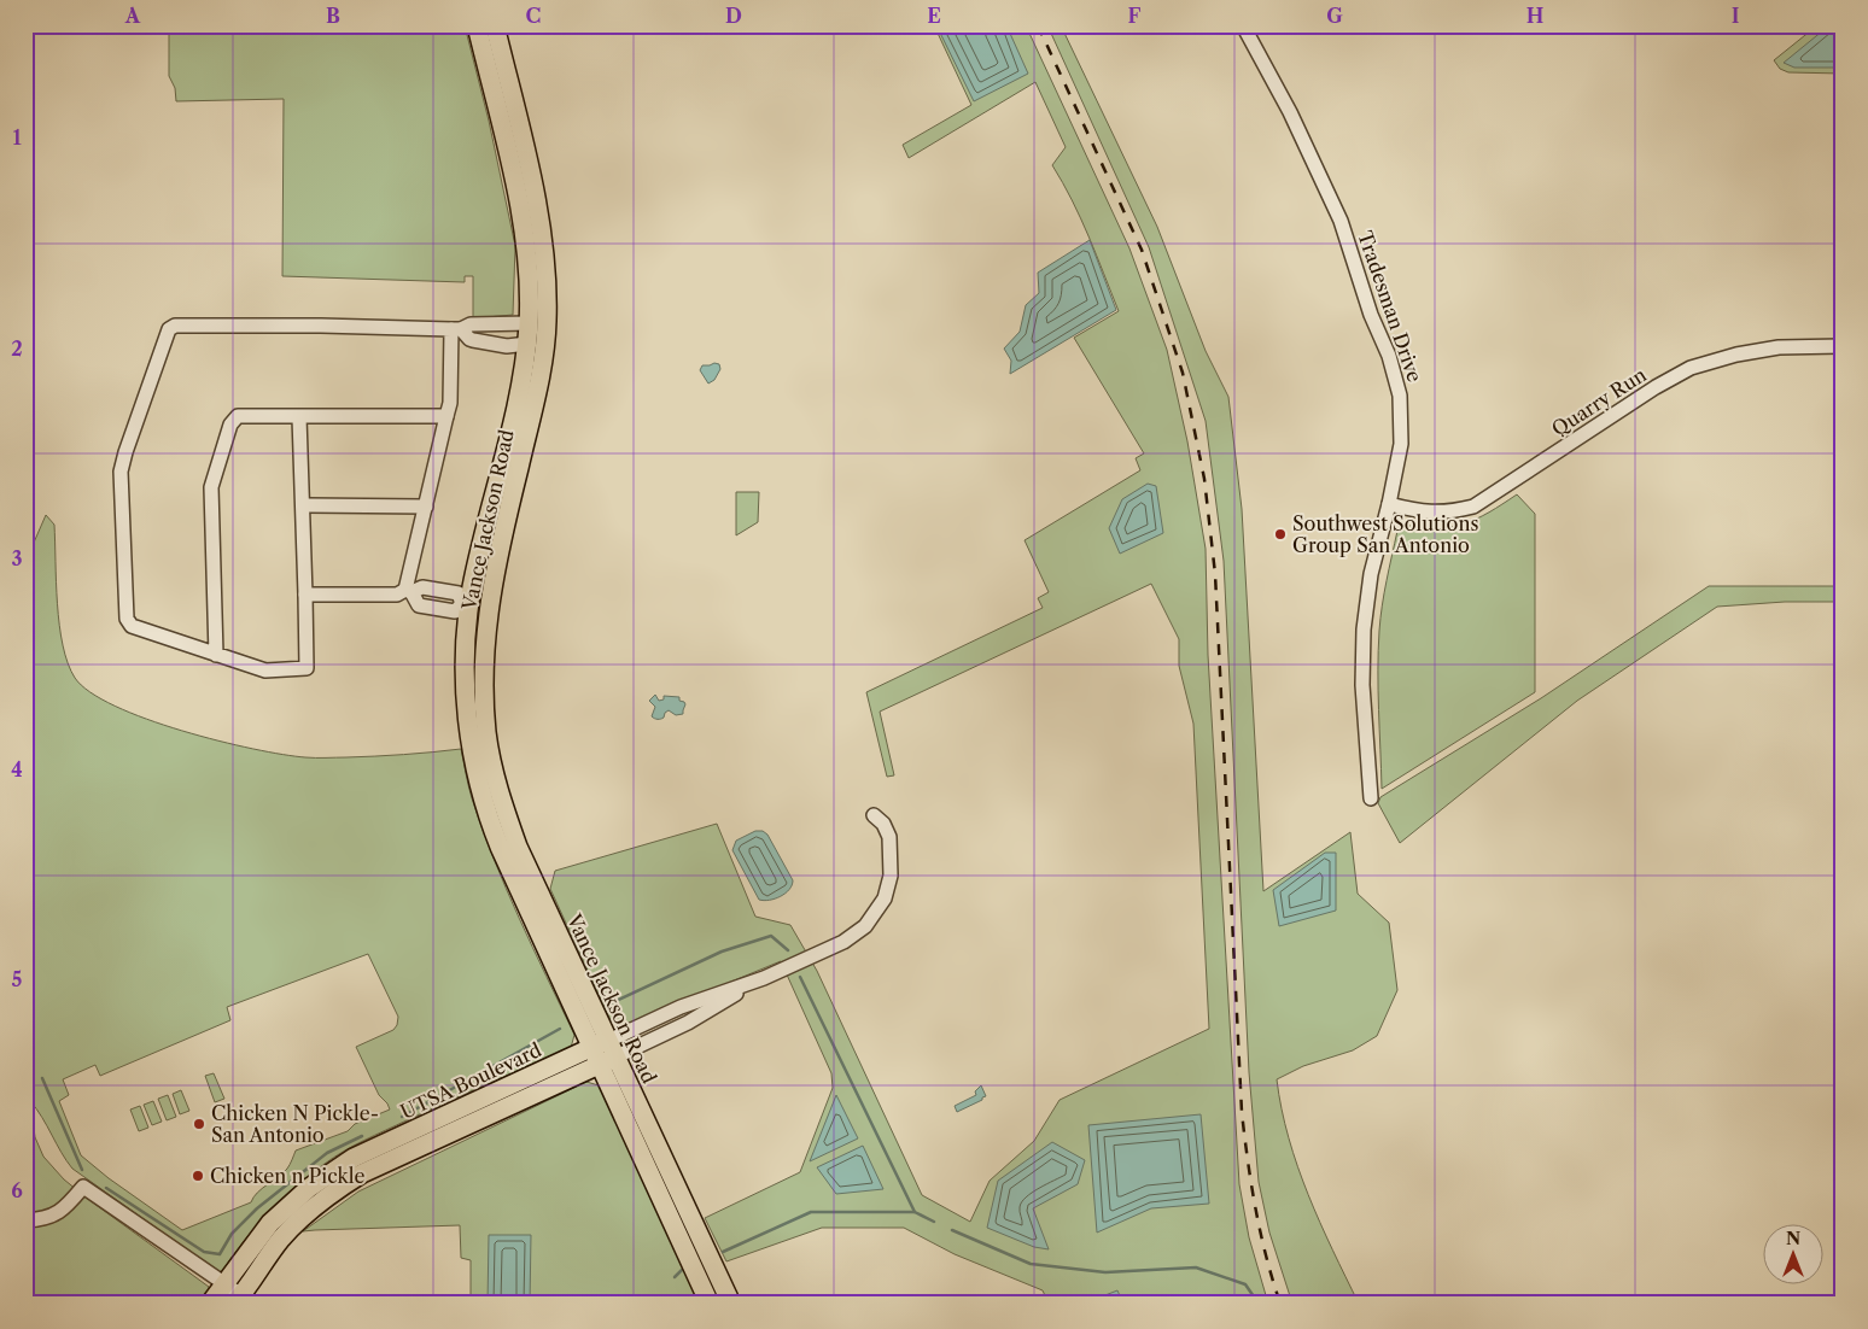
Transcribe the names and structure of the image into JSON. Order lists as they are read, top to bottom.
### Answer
{
  "streets": {
    "main road": ["Vance Jackson Road", "UTSA Boulevard"],
    "street": ["Tradesman Drive", "Quarry Run"]
  },
  "crossings": [
    ["Tradesman Drive", "Quarry Run"],
    ["Vance Jackson Road", "UTSA Boulevard"]
  ],
  "places": ["Southwest Solutions Group San Antonio", "Chicken N Pickle- San Antonio", "Chicken n Pickle"],
  "north": "top",
  "grid": {
    "columns": [
      "A",
      "B",
      "C",
      "D",
      "E",
      "F",
      "G",
      "H",
      "I"
    ],
    "rows": [
      "1",
      "2",
      "3",
      "4",
      "5",
      "6"
    ]
  }
}
